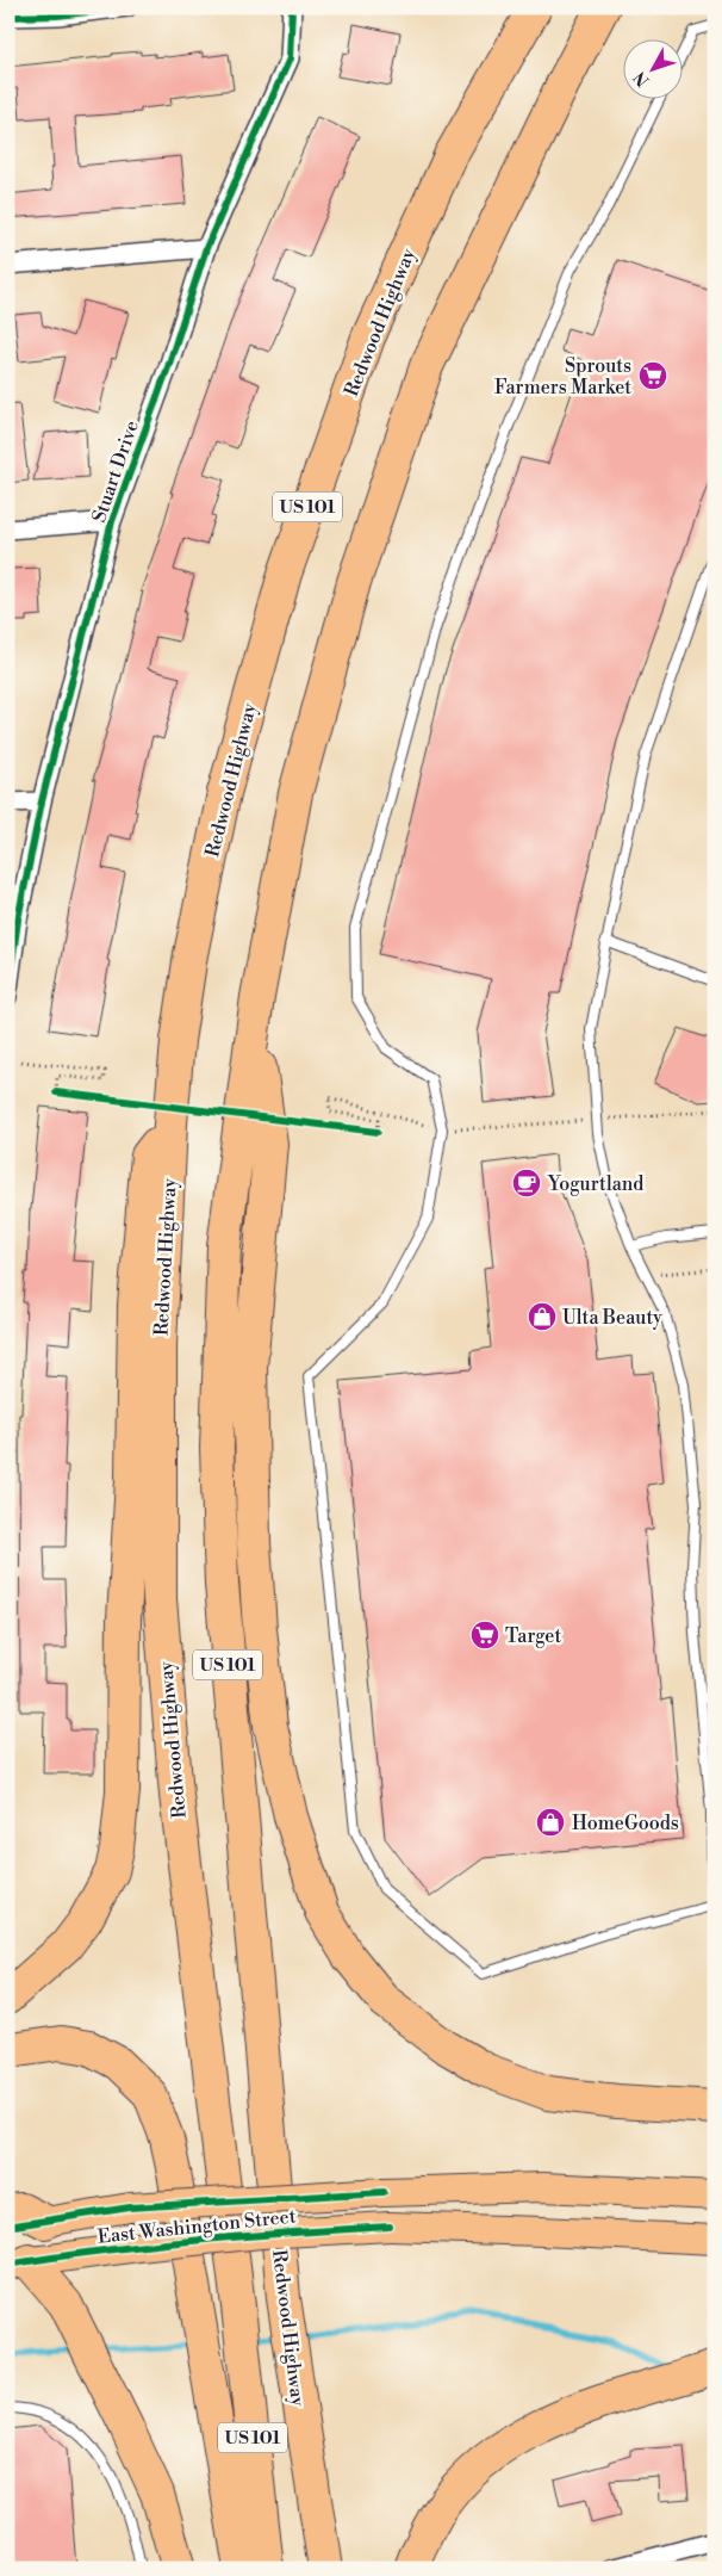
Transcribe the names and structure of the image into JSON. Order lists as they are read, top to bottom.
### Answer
{
  "streets": {
    "highway": ["Redwood Highway", "US 101"],
    "main road": ["East Washington Street"],
    "street": ["Stuart Drive"]
  },
  "places": {
    "supermarket": ["Sprouts Farmers Market", "Target"],
    "cafe": ["Yogurtland"],
    "shop": ["Ulta Beauty", "HomeGoods"]
  },
  "north": "bottom left"
}
